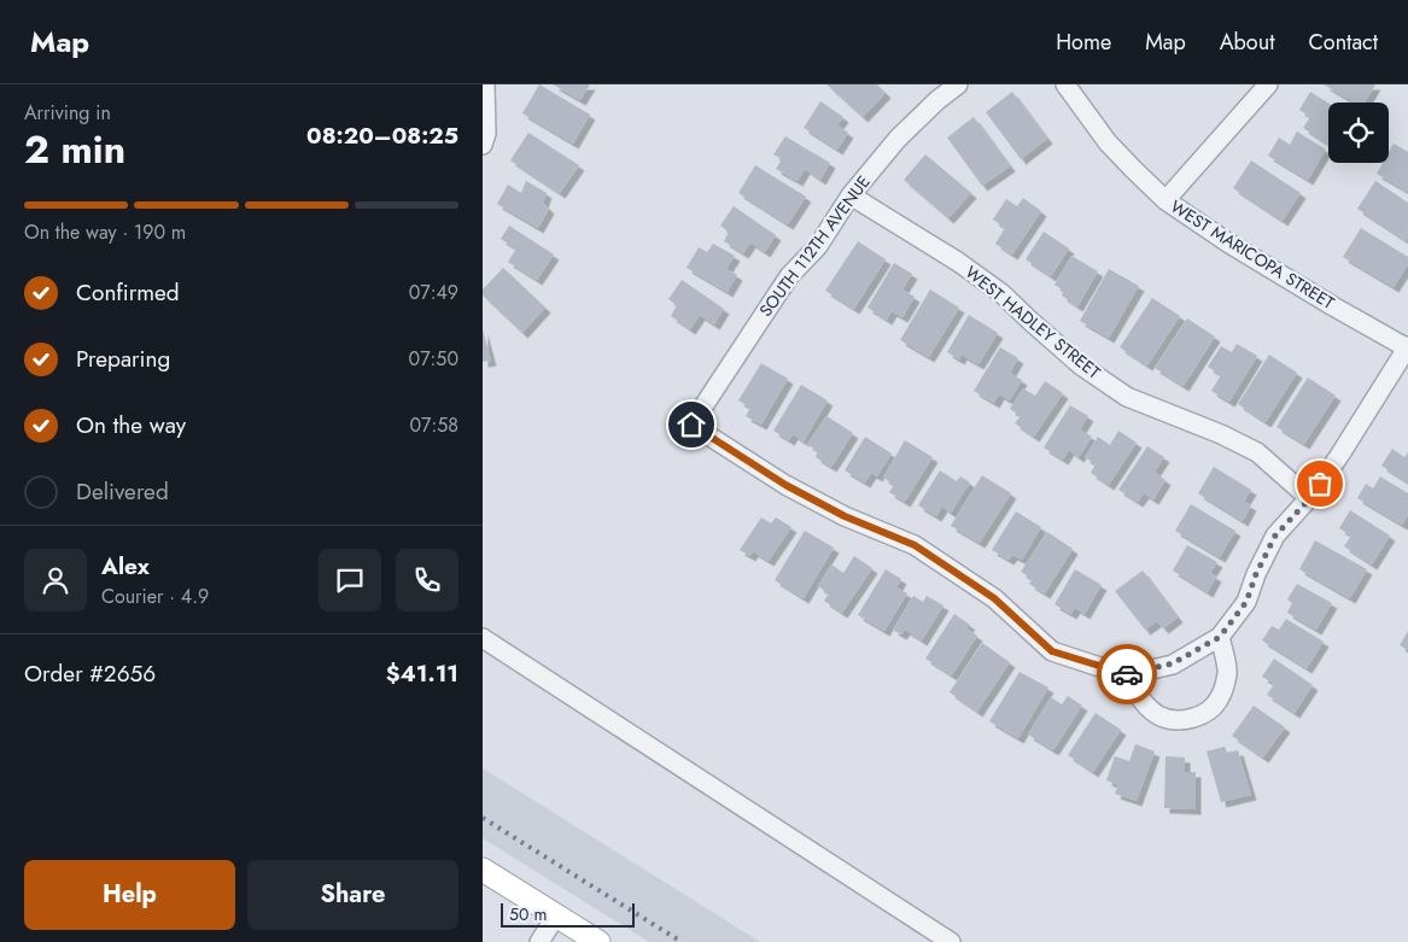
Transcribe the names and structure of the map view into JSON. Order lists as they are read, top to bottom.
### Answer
{
  "streets": {
    "street": ["SOUTH 112TH AVENUE", "WEST MARICOPA STREET", "WEST HADLEY STREET"]
  },
  "crossings": [
    ["SOUTH 112TH AVENUE", "WEST HADLEY STREET"]
  ],
  "scale_bar": "50 m",
  "page": {
    "header": "Map",
    "nav": [
      "Home",
      "Map",
      "About",
      "Contact"
    ],
    "heading": ["2 min", "Arriving in", "08:20–08:25"],
    "panel": [
      "Alex",
      "Courier · 4.9",
      "Order #2656",
      "$41.11"
    ],
    "bar": "On the way · 190 m",
    "list": [
      ["Confirmed", "07:49"],
      ["Preparing", "07:50"],
      ["On the way", "07:58"],
      "Delivered"
    ],
    "buttons": ["Help", "Share"],
    "scale": "50 m"
  }
}
